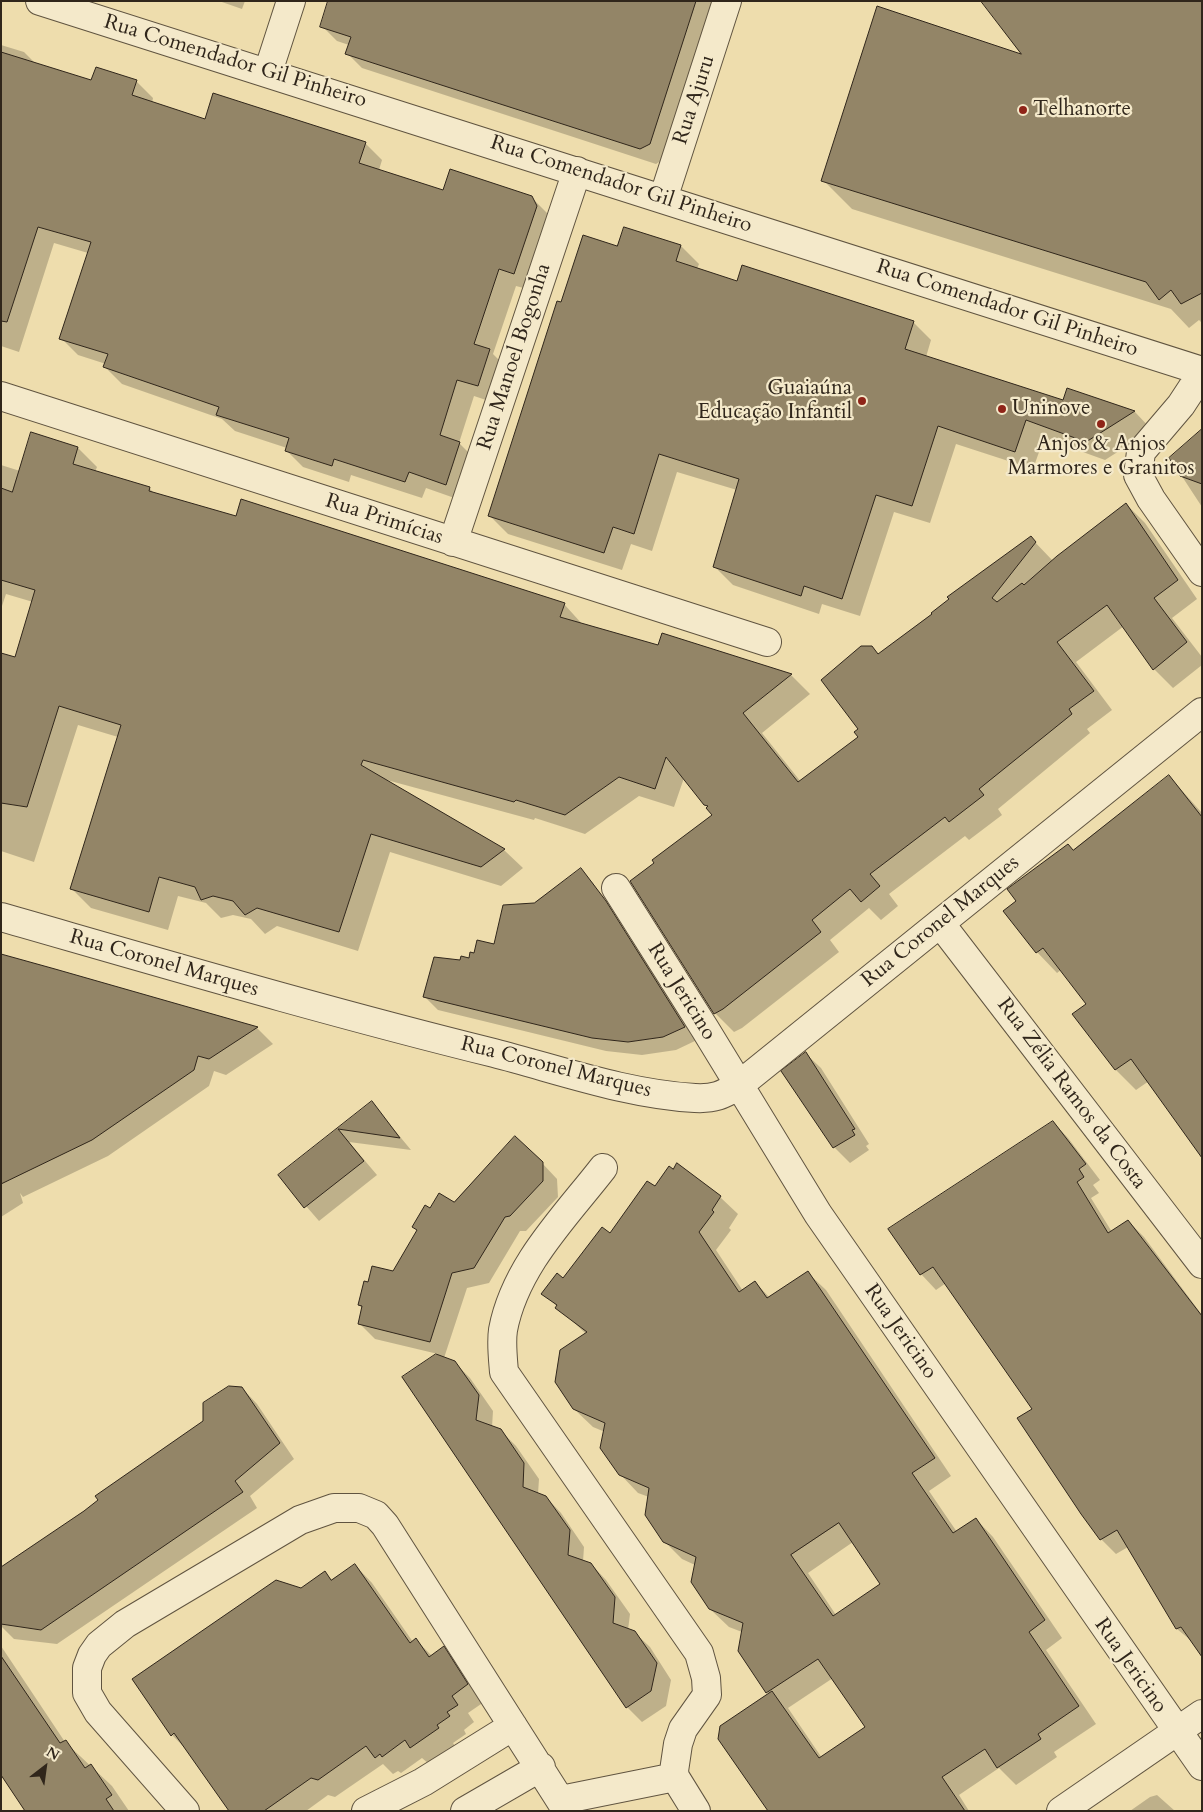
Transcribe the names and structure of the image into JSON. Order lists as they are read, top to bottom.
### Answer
{
  "streets": {
    "street": [
      "Rua Comendador Gil Pinheiro",
      "Rua Ajuru",
      "Rua Manoel Bogonha",
      "Rua Primícias",
      "Rua Coronel Marques",
      "Rua Jericino",
      "Rua Zélia Ramos da Costa"
    ]
  },
  "crossings": [
    ["Rua Comendador Gil Pinheiro", "Rua Ajuru"],
    ["Rua Comendador Gil Pinheiro", "Rua Manoel Bogonha"],
    ["Rua Manoel Bogonha", "Rua Primícias"],
    ["Rua Coronel Marques", "Rua Jericino"],
    ["Rua Coronel Marques", "Rua Zélia Ramos da Costa"]
  ],
  "places": [
    "Telhanorte",
    "Guaiaúna Educação Infantil",
    "Uninove",
    "Anjos & Anjos Marmores e Granitos"
  ],
  "north": "top right"
}
